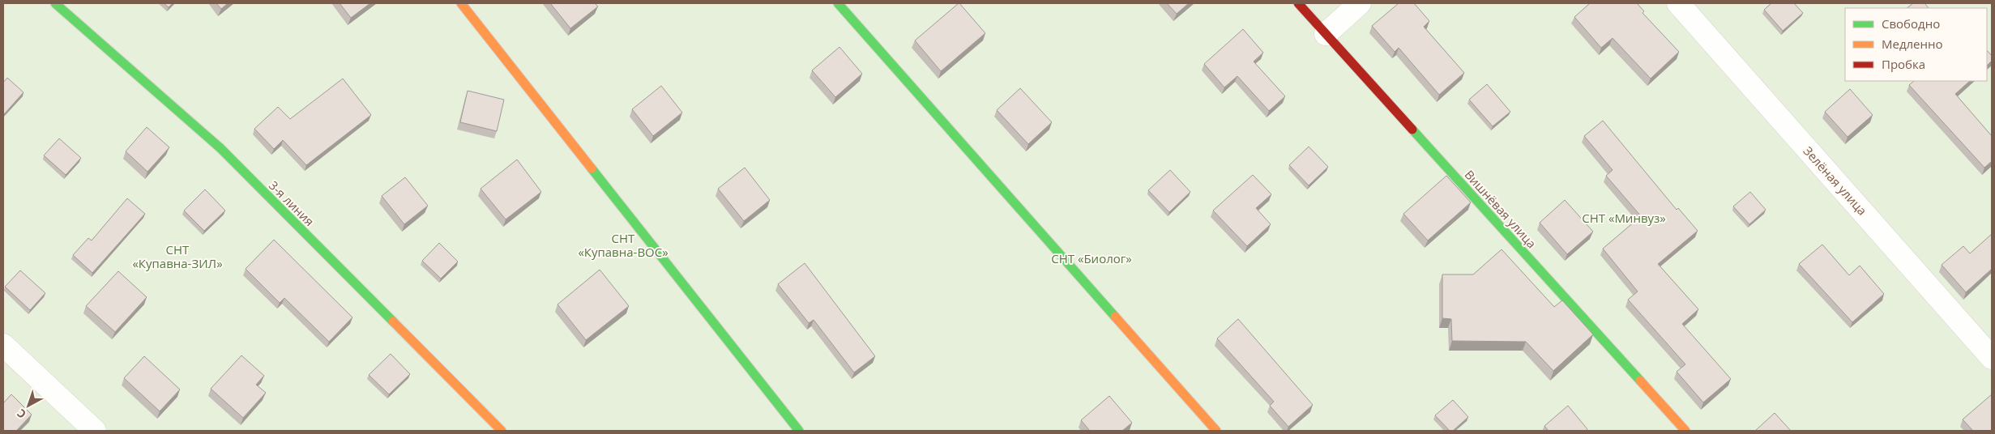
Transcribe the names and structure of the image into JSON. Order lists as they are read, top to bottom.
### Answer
{
  "streets": {
    "street": ["Зелёная улица", "3-я линия", "Вишнёвая улица"]
  },
  "parks": [
    "СНТ «Минвуз»",
    "СНТ «Купавна-ВОС»",
    "СНТ «Купавна-ЗИЛ»",
    "СНТ «Биолог»"
  ],
  "legend": ["Свободно", "Медленно", "Пробка"],
  "north": "bottom left"
}
